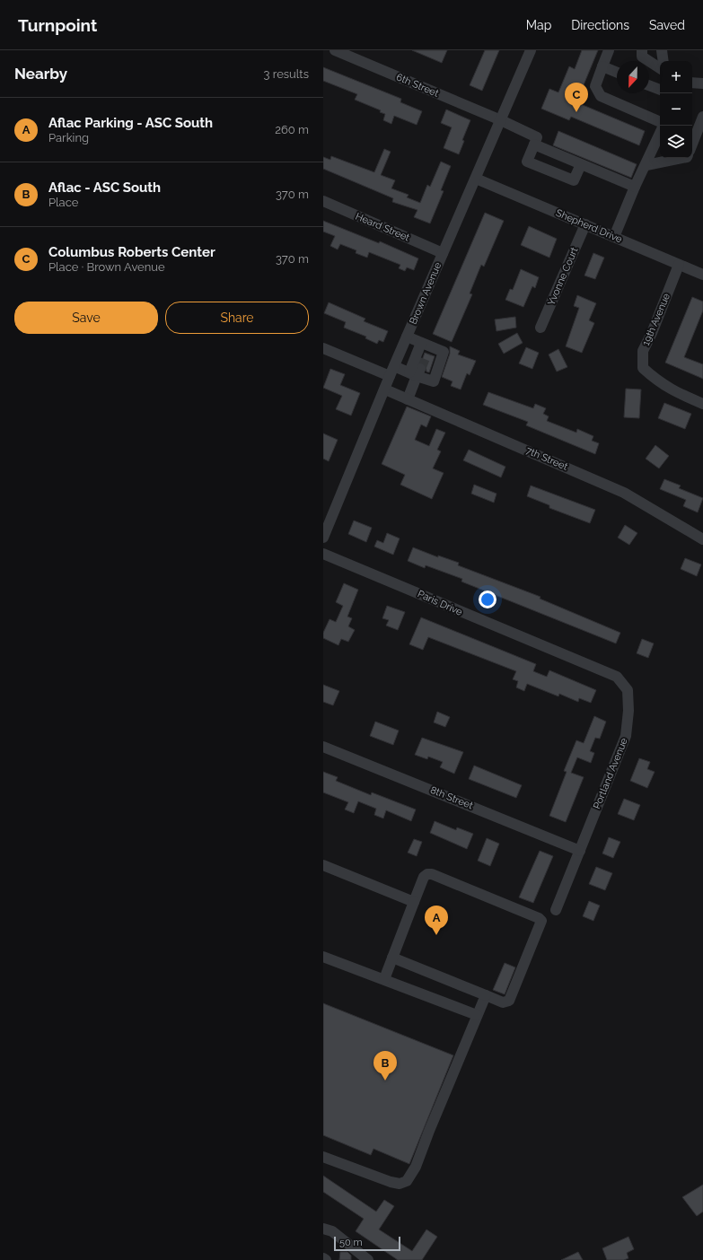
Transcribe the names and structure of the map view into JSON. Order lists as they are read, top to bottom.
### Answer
{
  "streets": {
    "street": [
      "6th Street",
      "Shepherd Drive",
      "Heard Street",
      "Yvonne Court",
      "Brown Avenue",
      "19th Avenue",
      "7th Street",
      "Paris Drive",
      "Portland Avenue",
      "8th Street"
    ]
  },
  "crossings": [
    ["6th Street", "Brown Avenue"],
    ["Shepherd Drive", "Yvonne Court"],
    ["Shepherd Drive", "Brown Avenue"],
    ["Shepherd Drive", "19th Avenue"],
    ["Heard Street", "Brown Avenue"],
    ["Brown Avenue", "7th Street"],
    ["Paris Drive", "Portland Avenue"],
    ["Portland Avenue", "8th Street"]
  ],
  "scale_bar": "50 m",
  "north": "bottom",
  "page": {
    "header": "Turnpoint",
    "nav": ["Map", "Directions", "Saved"],
    "heading": ["Nearby", "3 results"],
    "map_buttons": ["+", "−"],
    "pins": ["C", "A", "B"],
    "list": [
      {
        "mark": "A",
        "name": "Aflac Parking - ASC South",
        "note": "Parking",
        "value": "260 m"
      },
      {
        "mark": "B",
        "name": "Aflac - ASC South",
        "note": "Place",
        "value": "370 m"
      },
      {
        "mark": "C",
        "name": "Columbus Roberts Center",
        "note": "Place · Brown Avenue",
        "value": "370 m"
      }
    ],
    "buttons": ["Save", "Share"],
    "scale": "50 m"
  }
}
